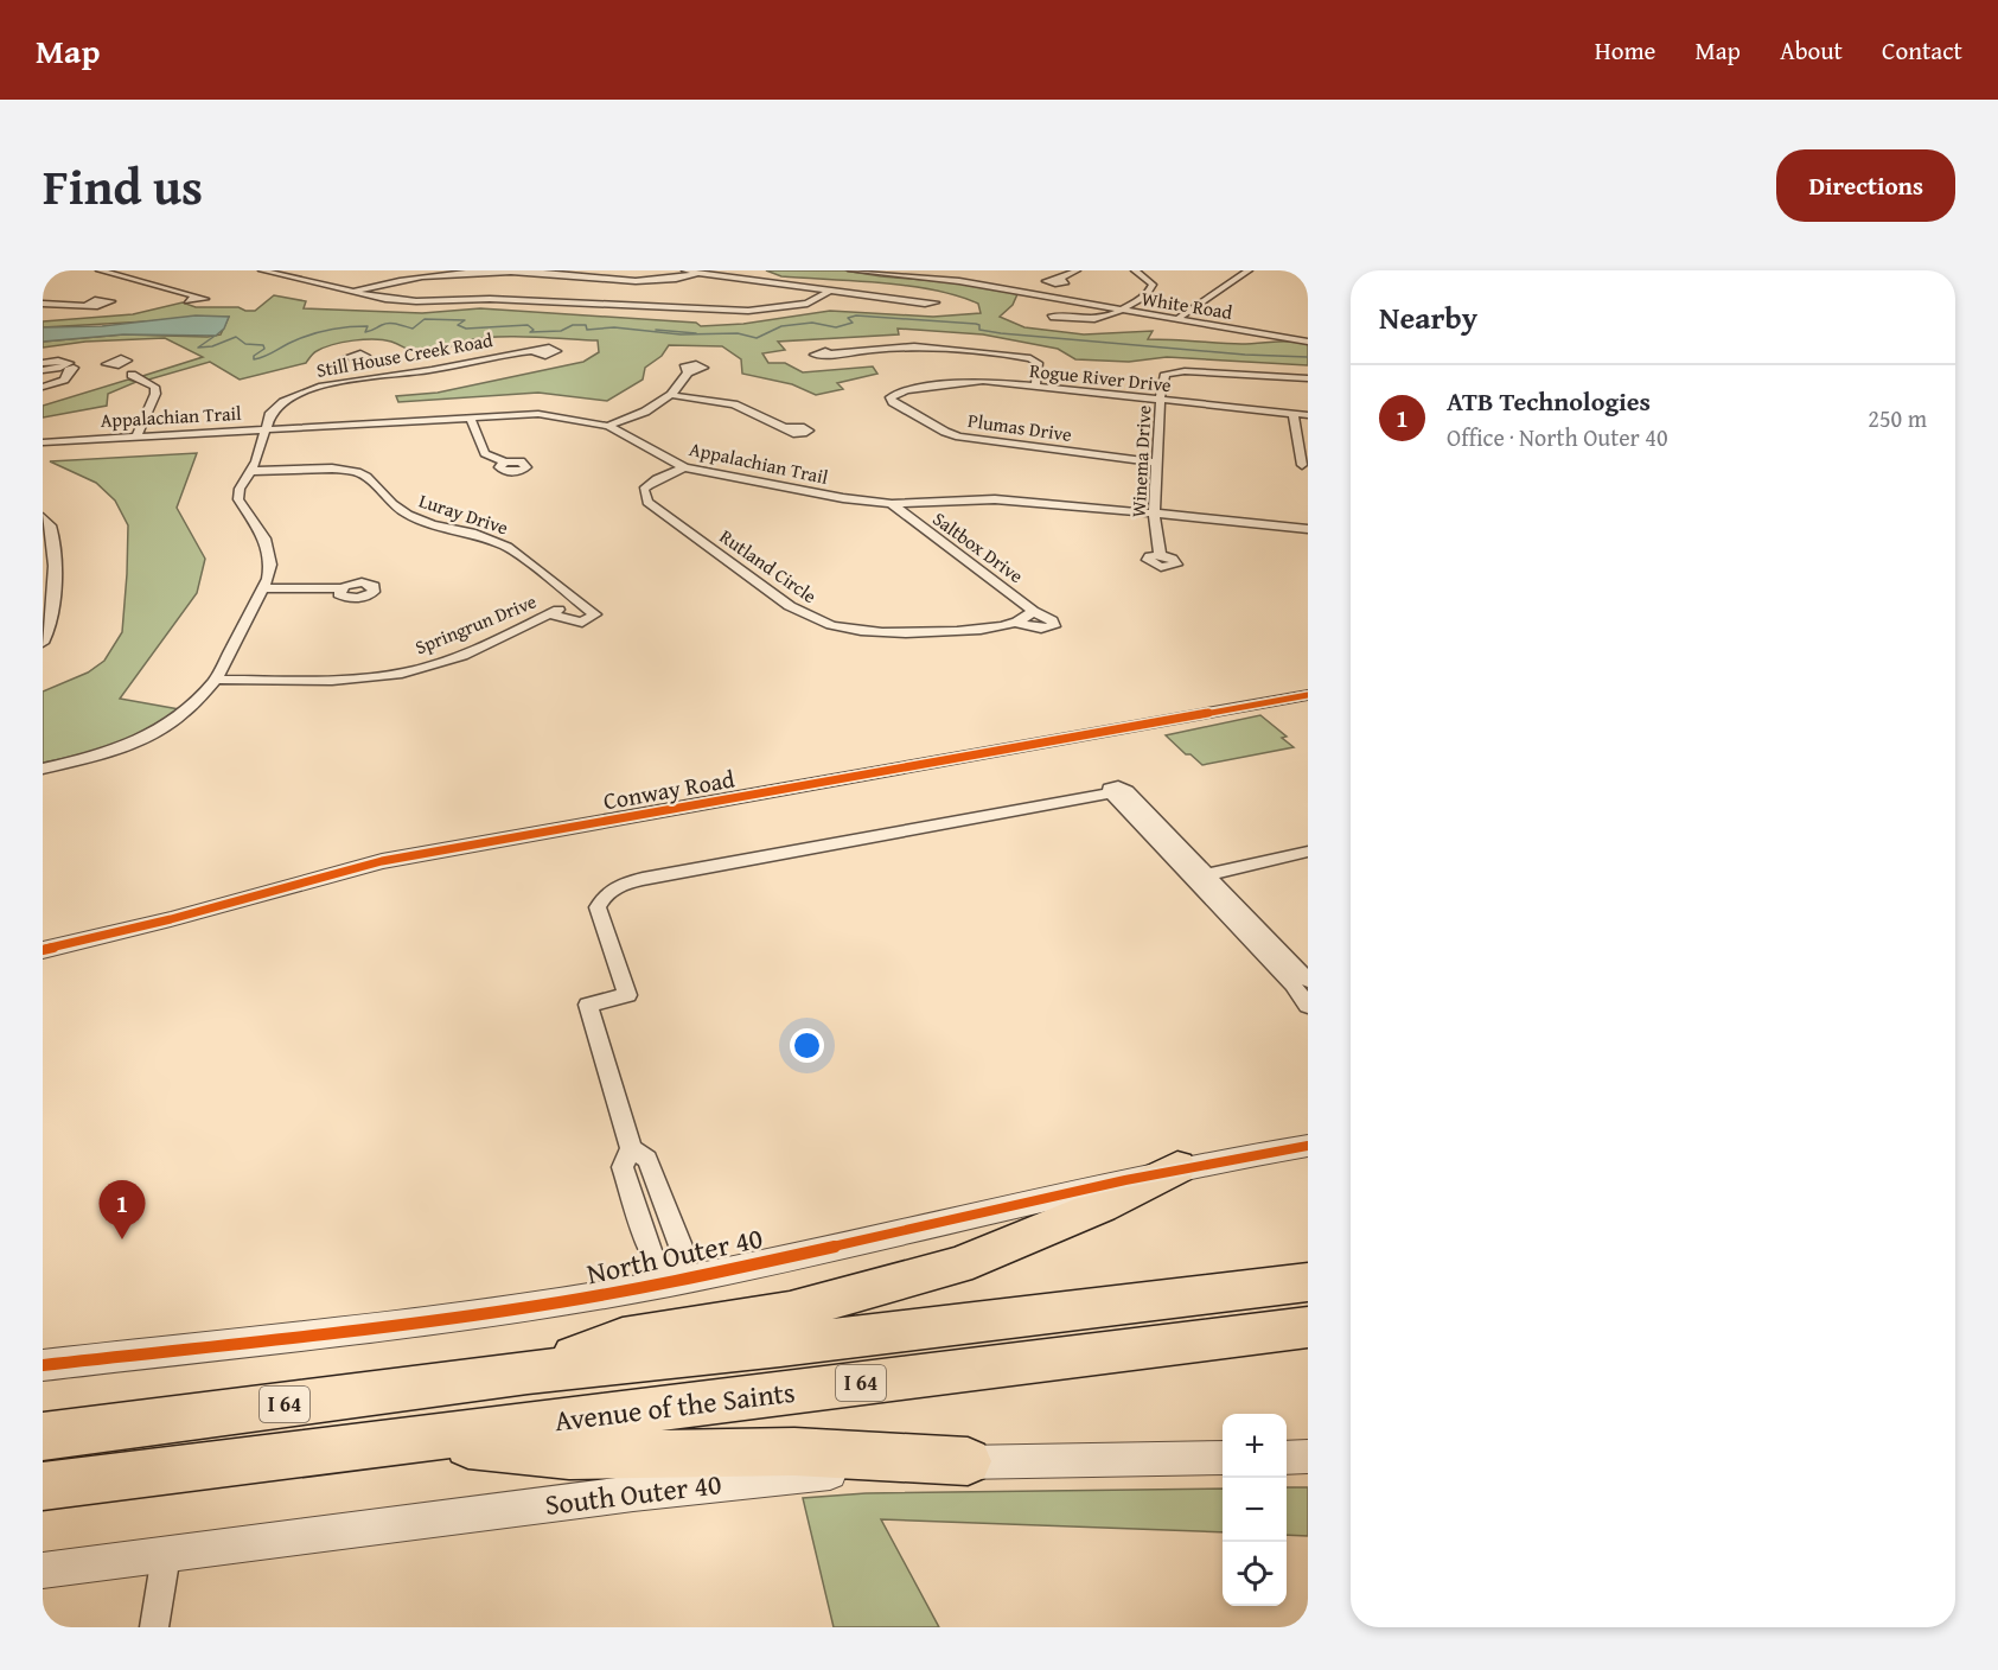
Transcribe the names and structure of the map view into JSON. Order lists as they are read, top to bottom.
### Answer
{
  "streets": {
    "highway": ["I 64", "Avenue of the Saints"],
    "street": [
      "White Road",
      "Still House Creek Road",
      "Rogue River Drive",
      "Appalachian Trail",
      "Plumas Drive",
      "Winema Drive",
      "Luray Drive",
      "Saltbox Drive",
      "Rutland Circle",
      "Springrun Drive",
      "Conway Road",
      "North Outer 40",
      "South Outer 40"
    ]
  },
  "crossings": [
    ["Still House Creek Road", "Appalachian Trail"],
    ["Still House Creek Road", "Luray Drive"],
    ["Still House Creek Road", "Springrun Drive"],
    ["Rogue River Drive", "Plumas Drive"],
    ["Rogue River Drive", "Winema Drive"],
    ["Appalachian Trail", "Winema Drive"],
    ["Appalachian Trail", "Saltbox Drive"],
    ["Appalachian Trail", "Rutland Circle"],
    ["Plumas Drive", "Winema Drive"],
    ["Luray Drive", "Springrun Drive"],
    ["Saltbox Drive", "Rutland Circle"]
  ],
  "page": {
    "header": "Map",
    "nav": [
      "Home",
      "Map",
      "About",
      "Contact"
    ],
    "title": "Find us",
    "buttons": "Directions",
    "heading": "Nearby",
    "list": [
      {
        "mark": "1",
        "name": "ATB Technologies",
        "note": "Office · North Outer 40",
        "value": "250 m"
      }
    ],
    "pins": "1",
    "map_buttons": ["+", "−"]
  }
}
